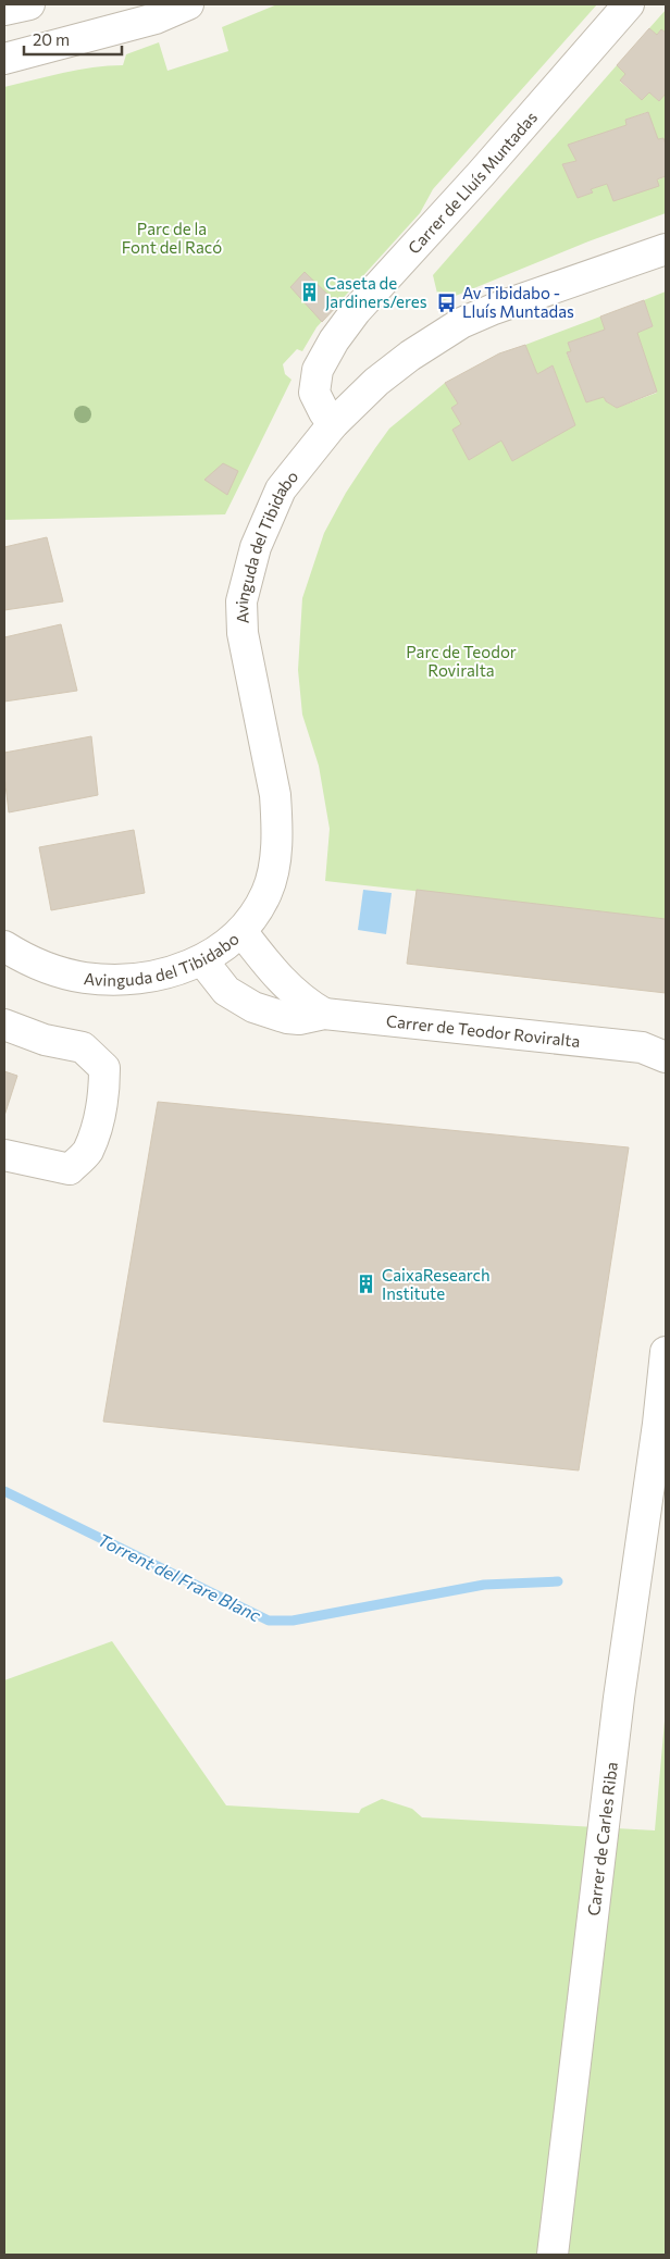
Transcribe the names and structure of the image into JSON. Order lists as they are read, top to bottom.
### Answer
{
  "streets": {
    "street": [
      "Carrer de Lluís Muntadas",
      "Avinguda del Tibidabo",
      "Carrer de Teodor Roviralta",
      "Carrer de Carles Riba"
    ]
  },
  "crossings": [
    ["Carrer de Lluís Muntadas", "Avinguda del Tibidabo"],
    ["Avinguda del Tibidabo", "Carrer de Teodor Roviralta"]
  ],
  "water": ["Torrent del Frare Blanc"],
  "parks": ["Parc de la Font del Racó", "Parc de Teodor Roviralta"],
  "places": {
    "building": ["Caseta de Jardiners/eres", "CaixaResearch Institute"],
    "bus stop": ["Av Tibidabo - Lluís Muntadas"]
  },
  "scale_bar": "20 m"
}
